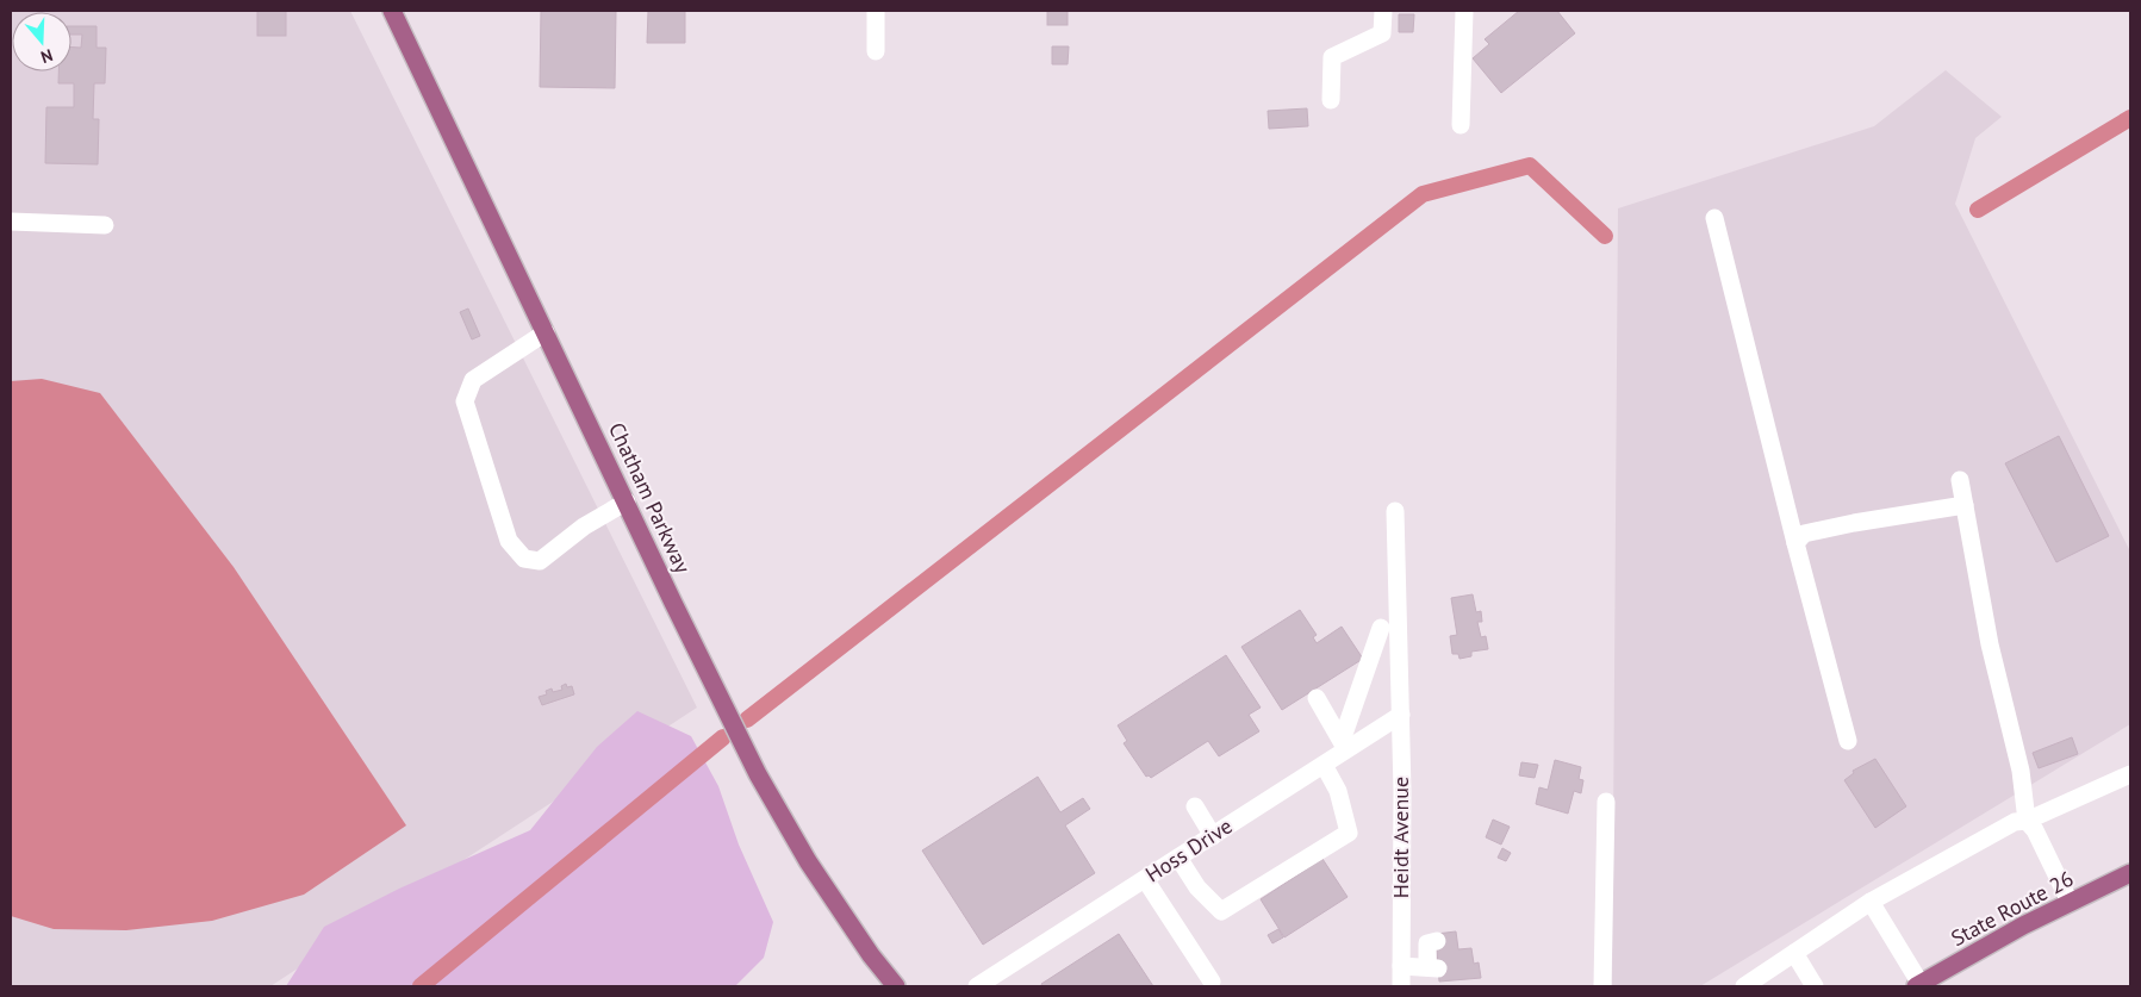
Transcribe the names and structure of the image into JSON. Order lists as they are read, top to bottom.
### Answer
{
  "streets": {
    "main road": ["Chatham Parkway", "State Route 26"],
    "street": ["Heidt Avenue", "Hoss Drive"]
  },
  "crossings": [
    ["Heidt Avenue", "Hoss Drive"]
  ],
  "north": "bottom"
}
